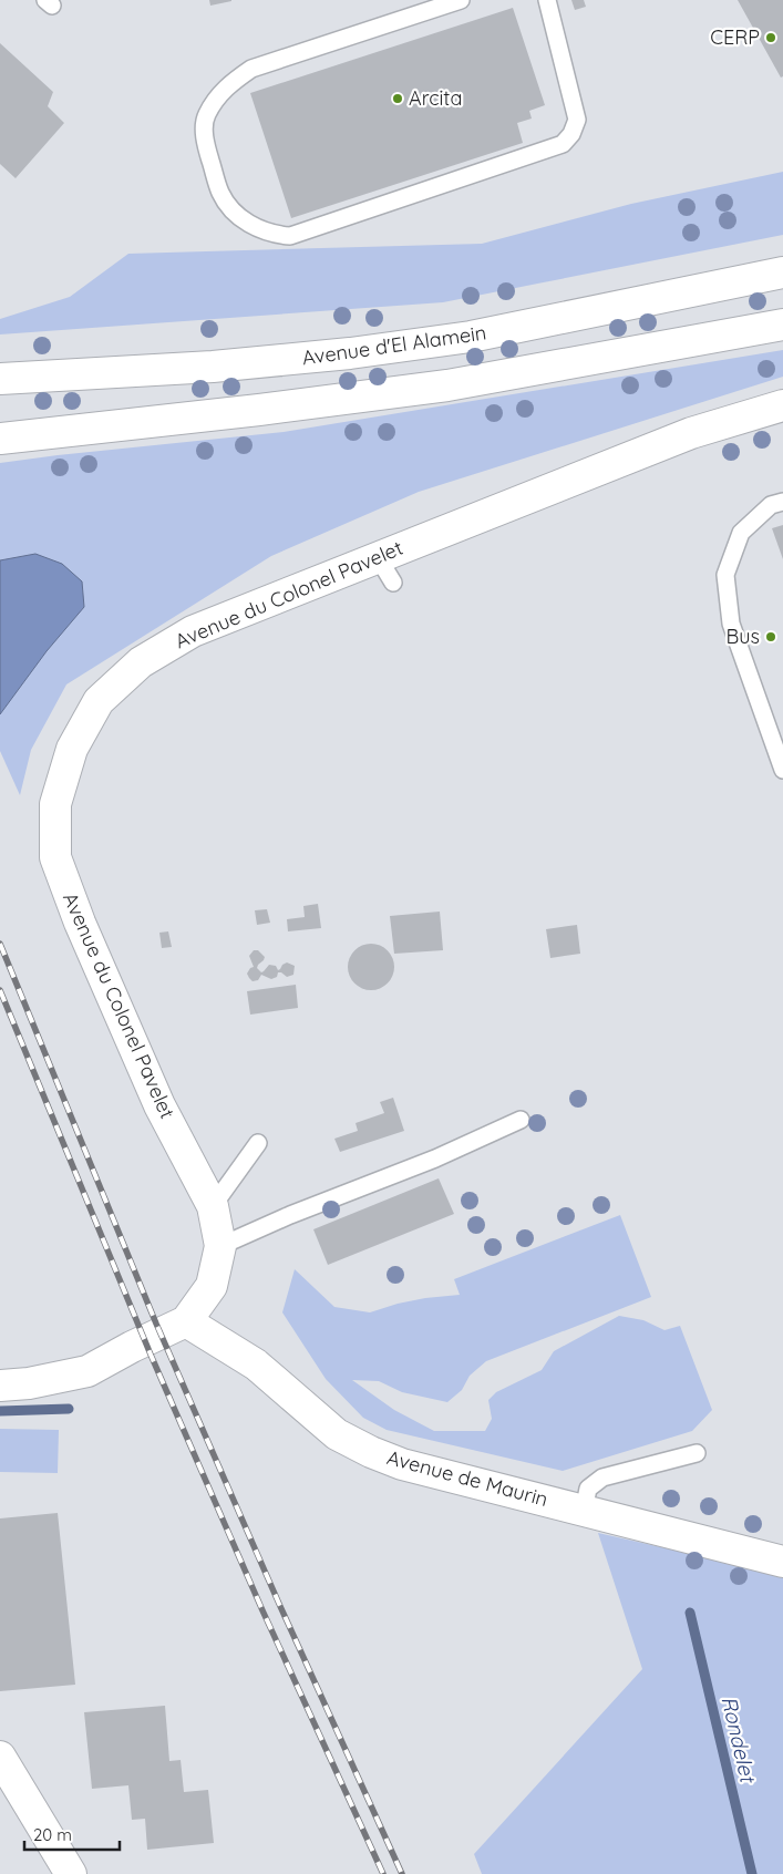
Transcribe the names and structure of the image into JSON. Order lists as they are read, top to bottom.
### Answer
{
  "streets": {
    "street": ["Avenue d'El Alamein", "Avenue du Colonel Pavelet", "Avenue de Maurin"]
  },
  "crossings": [
    ["Avenue du Colonel Pavelet", "Avenue de Maurin"]
  ],
  "water": ["Rondelet"],
  "places": ["CERP", "Arcita", "Bus"],
  "scale_bar": "20 m"
}
